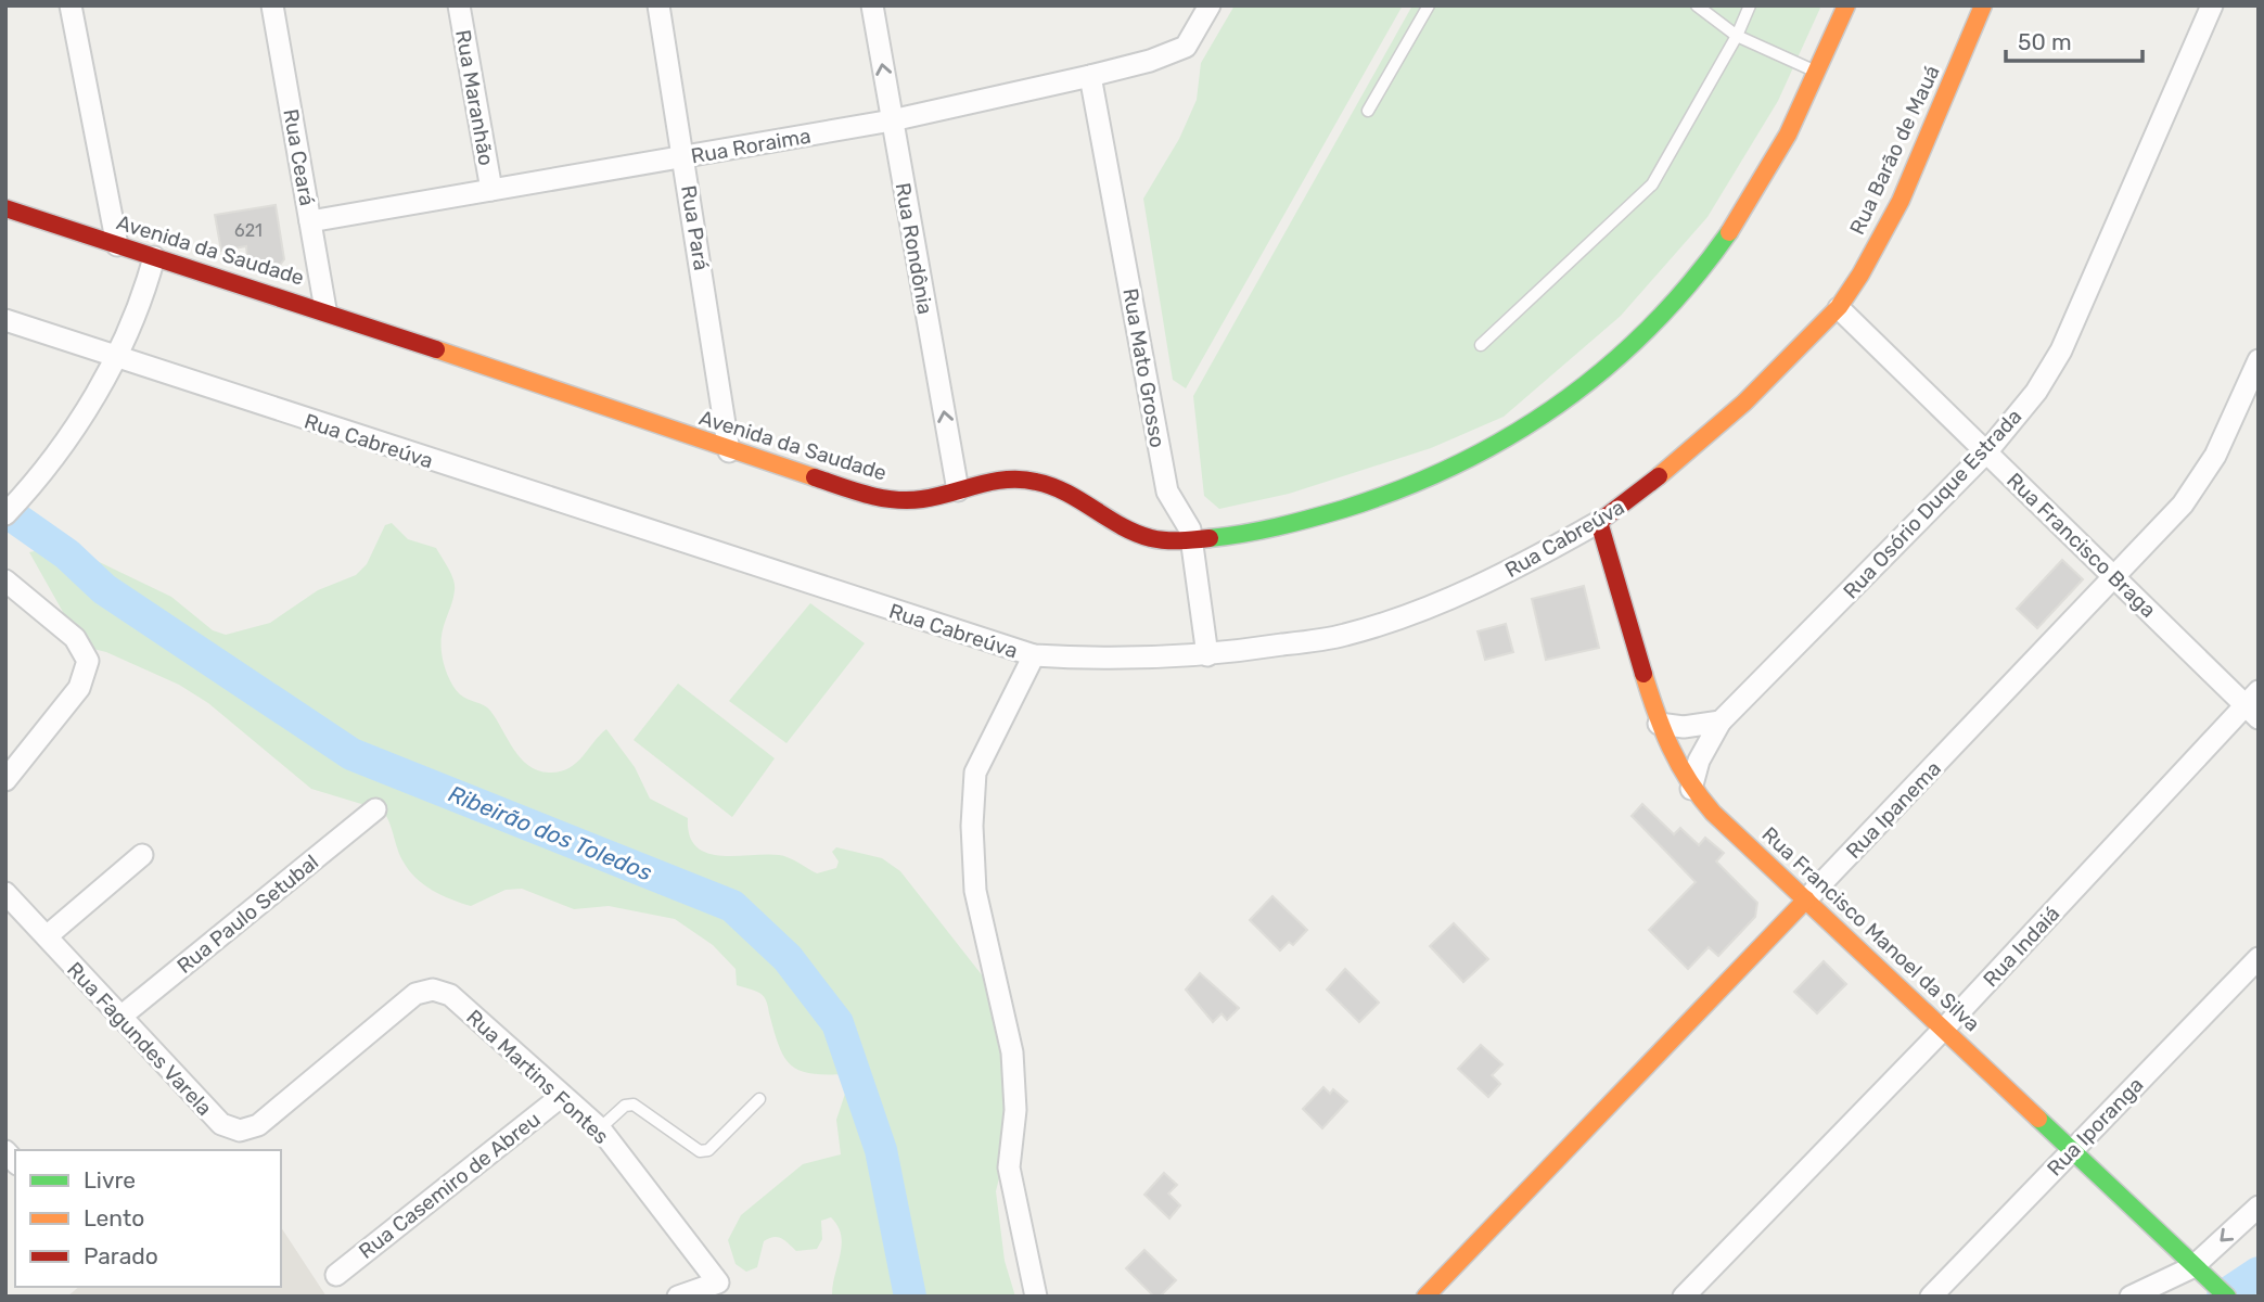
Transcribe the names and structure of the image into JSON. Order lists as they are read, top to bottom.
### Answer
{
  "streets": {
    "street": [
      "Rua Maranhão",
      "Rua Roraima",
      "Rua Barão de Mauá",
      "Rua Ceará",
      "Rua Pará",
      "Rua Rondônia",
      "Avenida da Saudade",
      "Rua Mato Grosso",
      "Rua Cabreúva",
      "Rua Osório Duque Estrada",
      "Rua Francisco Braga",
      "Rua Ipanema",
      "Rua Paulo Setubal",
      "Rua Francisco Manoel da Silva",
      "Rua Indaiá",
      "Rua Fagundes Varela",
      "Rua Martins Fontes",
      "Rua Iporanga",
      "Rua Casemiro de Abreu"
    ]
  },
  "crossings": [
    ["Rua Maranhão", "Rua Roraima"],
    ["Rua Roraima", "Rua Ceará"],
    ["Rua Roraima", "Rua Pará"],
    ["Rua Roraima", "Rua Rondônia"],
    ["Rua Roraima", "Rua Mato Grosso"],
    ["Rua Barão de Mauá", "Rua Cabreúva"],
    ["Rua Barão de Mauá", "Rua Francisco Braga"],
    ["Rua Ceará", "Avenida da Saudade"],
    ["Rua Pará", "Avenida da Saudade"],
    ["Rua Rondônia", "Avenida da Saudade"],
    ["Avenida da Saudade", "Rua Mato Grosso"],
    ["Rua Mato Grosso", "Rua Cabreúva"],
    ["Rua Cabreúva", "Rua Francisco Braga"],
    ["Rua Cabreúva", "Rua Francisco Manoel da Silva"],
    ["Rua Osório Duque Estrada", "Rua Francisco Braga"],
    ["Rua Osório Duque Estrada", "Rua Francisco Manoel da Silva"],
    ["Rua Francisco Braga", "Rua Ipanema"],
    ["Rua Francisco Braga", "Rua Indaiá"],
    ["Rua Ipanema", "Rua Francisco Manoel da Silva"],
    ["Rua Paulo Setubal", "Rua Fagundes Varela"],
    ["Rua Francisco Manoel da Silva", "Rua Indaiá"],
    ["Rua Francisco Manoel da Silva", "Rua Iporanga"],
    ["Rua Fagundes Varela", "Rua Martins Fontes"],
    ["Rua Martins Fontes", "Rua Casemiro de Abreu"]
  ],
  "one_way": ["Rua Rondônia"],
  "water": ["Ribeirão dos Toledos"],
  "house_numbers": ["621"],
  "legend": ["Livre", "Lento", "Parado"],
  "scale_bar": "50 m"
}
